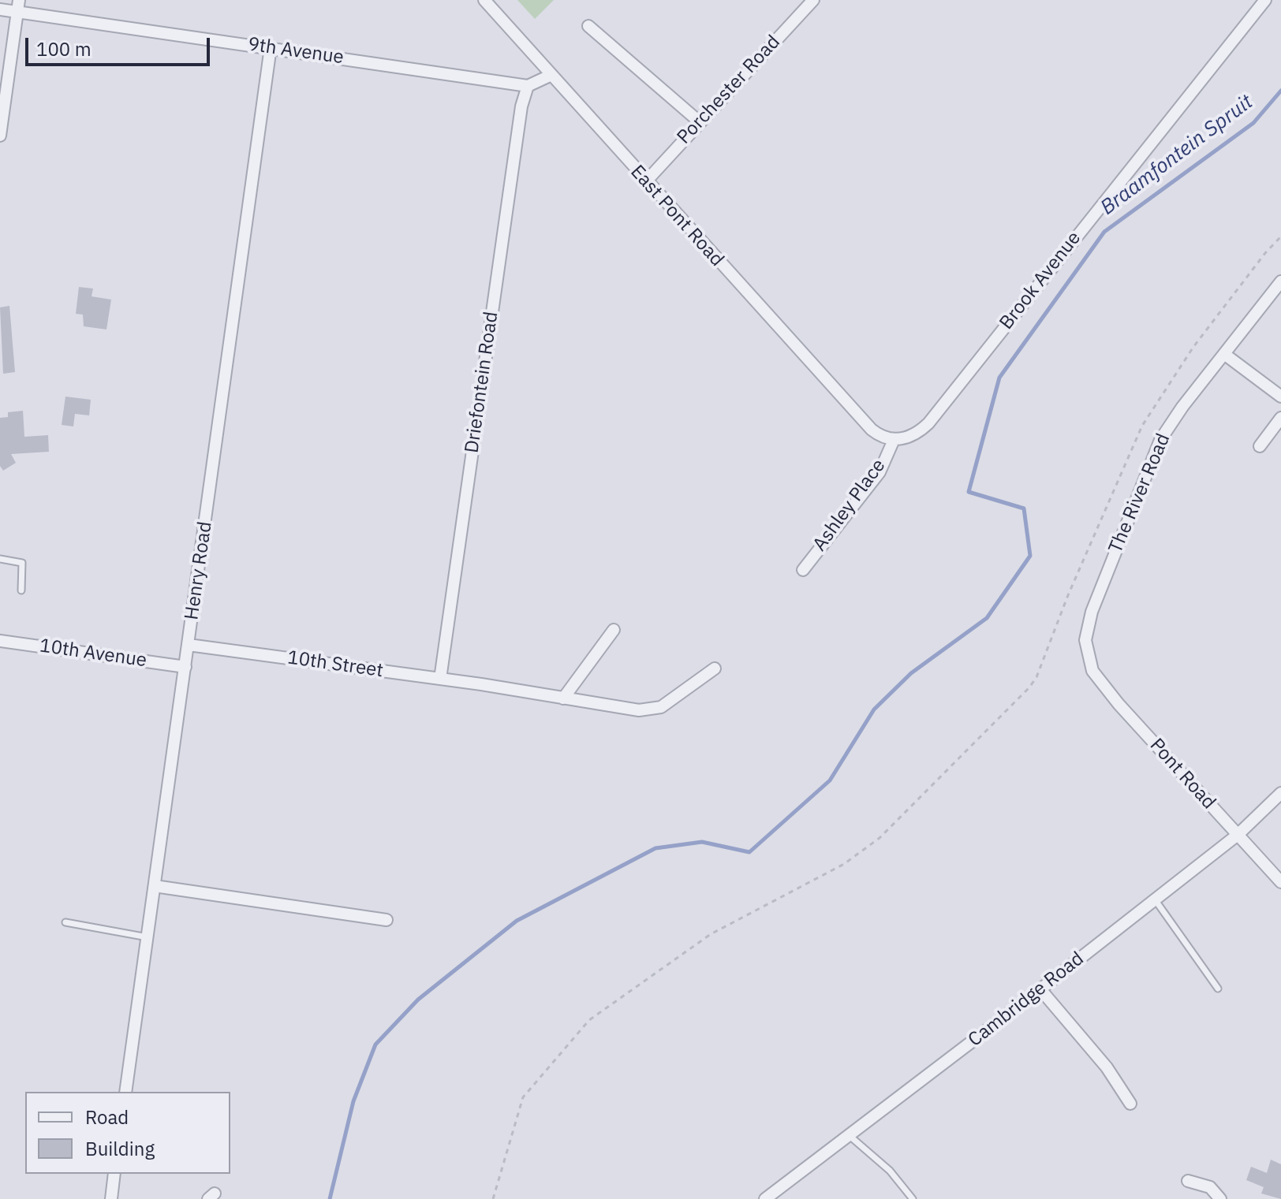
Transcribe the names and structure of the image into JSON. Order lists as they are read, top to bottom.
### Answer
{
  "streets": {
    "street": [
      "9th Avenue",
      "Porchester Road",
      "East Pont Road",
      "Brook Avenue",
      "Driefontein Road",
      "The River Road",
      "Ashley Place",
      "Henry Road",
      "10th Avenue",
      "10th Street",
      "Pont Road",
      "Cambridge Road"
    ]
  },
  "crossings": [
    ["9th Avenue", "Driefontein Road"],
    ["9th Avenue", "Henry Road"],
    ["Porchester Road", "East Pont Road"],
    ["East Pont Road", "Brook Avenue"],
    ["East Pont Road", "Ashley Place"],
    ["Brook Avenue", "Ashley Place"],
    ["Driefontein Road", "10th Street"],
    ["The River Road", "Pont Road"],
    ["Henry Road", "10th Avenue"],
    ["Henry Road", "10th Street"],
    ["Pont Road", "Cambridge Road"]
  ],
  "water": ["Braamfontein Spruit"],
  "legend": ["Road", "Building"],
  "scale_bar": "100 m"
}
